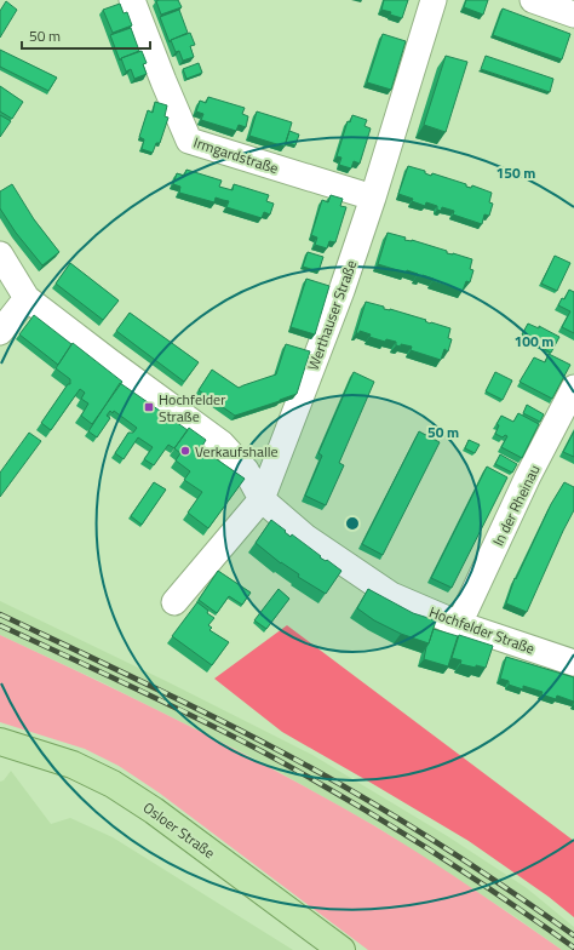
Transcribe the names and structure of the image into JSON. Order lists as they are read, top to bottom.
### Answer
{
  "streets": {
    "main road": ["Osloer Straße"],
    "street": [
      "Irmgardstraße",
      "Werthauser Straße",
      "In der Rheinau",
      "Hochfelder Straße"
    ]
  },
  "crossings": [
    ["Irmgardstraße", "Werthauser Straße"],
    ["Werthauser Straße", "Hochfelder Straße"],
    ["In der Rheinau", "Hochfelder Straße"]
  ],
  "places": {
    "transit": ["Hochfelder Straße"],
    "other": ["Verkaufshalle"]
  },
  "scale_bar": "50 m",
  "rings": ["150 m", "100 m", "50 m"]
}
